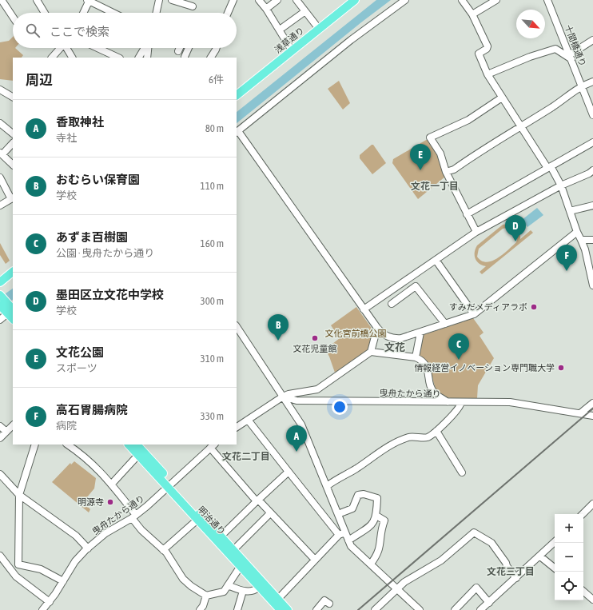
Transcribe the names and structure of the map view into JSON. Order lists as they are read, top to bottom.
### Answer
{
  "streets": {
    "main road": ["浅草通り", "明治通り"],
    "street": ["十間橋通り", "曳舟たから通り"]
  },
  "crossings": [
    ["曳舟たから通り", "明治通り"]
  ],
  "districts": [
    "文花一丁目",
    "文花",
    "文花二丁目",
    "文花三丁目"
  ],
  "parks": ["文化宮前橋公園"],
  "places": [
    "すみだメディアラボ",
    "文花児童館",
    "情報経営イノベーション専門職大学",
    "明源寺"
  ],
  "north": "bottom right",
  "page": {
    "search": "ここで検索",
    "heading": ["周辺", "6件"],
    "list": [
      {
        "mark": "A",
        "name": "香取神社",
        "note": "寺社",
        "value": "80 m"
      },
      {
        "mark": "B",
        "name": "おむらい保育園",
        "note": "学校",
        "value": "110 m"
      },
      {
        "mark": "C",
        "name": "あずま百樹園",
        "note": "公園 · 曳舟たから通り",
        "value": "160 m"
      },
      {
        "mark": "D",
        "name": "墨田区立文花中学校",
        "note": "学校",
        "value": "300 m"
      },
      {
        "mark": "E",
        "name": "文花公園",
        "note": "スポーツ",
        "value": "310 m"
      },
      {
        "mark": "F",
        "name": "高石胃腸病院",
        "note": "病院",
        "value": "330 m"
      }
    ],
    "pins": [
      "E",
      "D",
      "F",
      "B",
      "C",
      "A"
    ],
    "map_buttons": ["+", "−"]
  }
}
